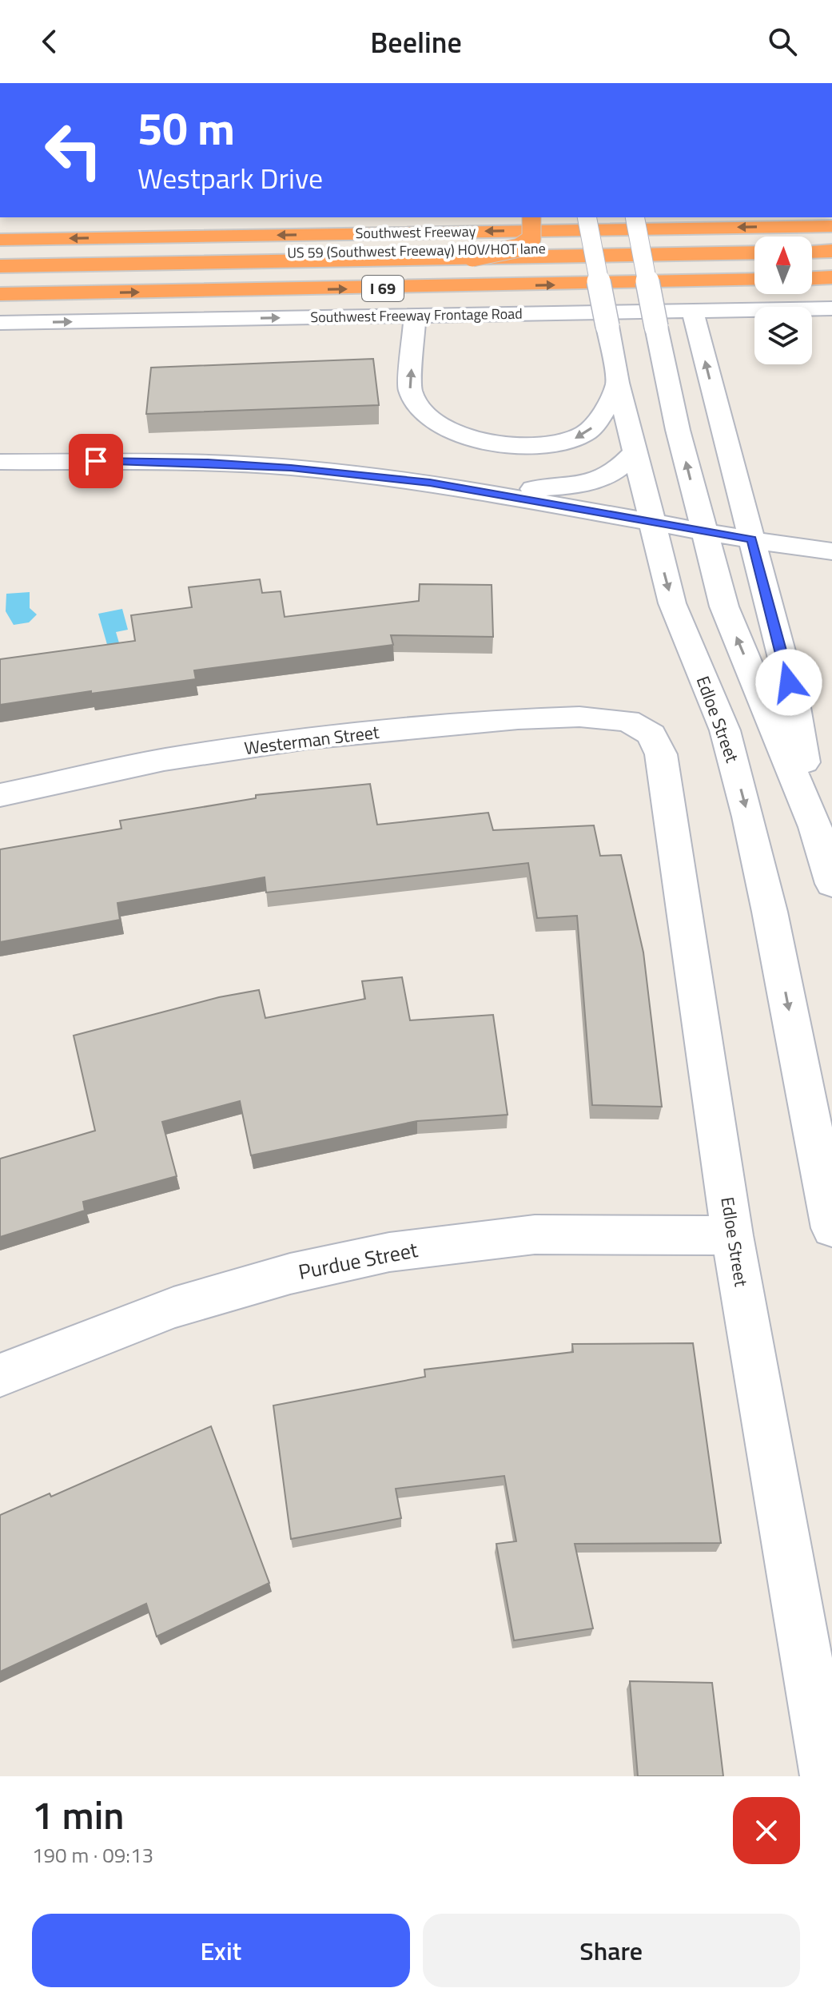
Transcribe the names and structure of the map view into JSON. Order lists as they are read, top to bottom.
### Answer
{
  "streets": {
    "highway": ["Southwest Freeway", "US 59 (Southwest Freeway) HOV/HOT lane", "I 69"],
    "main road": [
      "Southwest Freeway Frontage Road",
      "Edloe Street",
      "Westerman Street",
      "Purdue Street"
    ]
  },
  "crossings": [
    ["Edloe Street", "Westerman Street"],
    ["Edloe Street", "Purdue Street"]
  ],
  "north": "top",
  "page": {
    "header": "Beeline",
    "turn": ["50 m", "Westpark Drive"],
    "heading": ["1 min", "190 m · 09:13"],
    "buttons": ["Exit", "Share"]
  }
}
